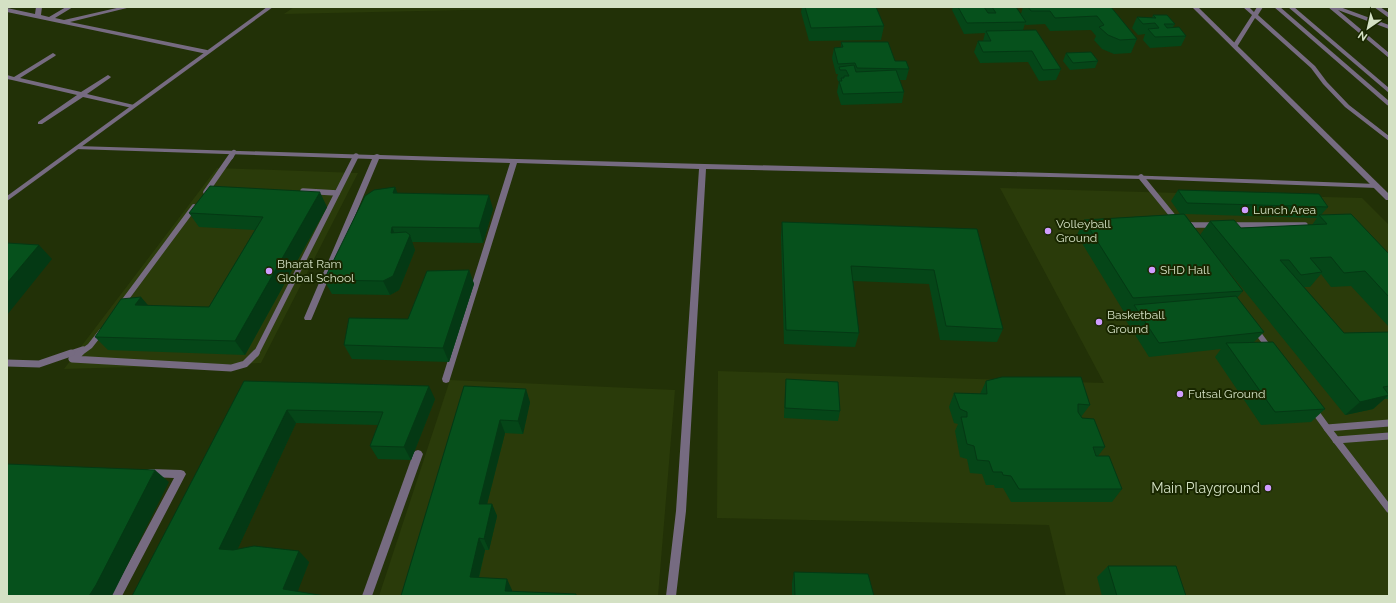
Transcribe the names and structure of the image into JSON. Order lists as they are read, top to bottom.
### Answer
{
  "places": [
    "Lunch Area",
    "Volleyball Ground",
    "SHD Hall",
    "Bharat Ram Global School",
    "Basketball Ground",
    "Futsal Ground",
    "Main Playground"
  ],
  "north": "bottom left"
}
